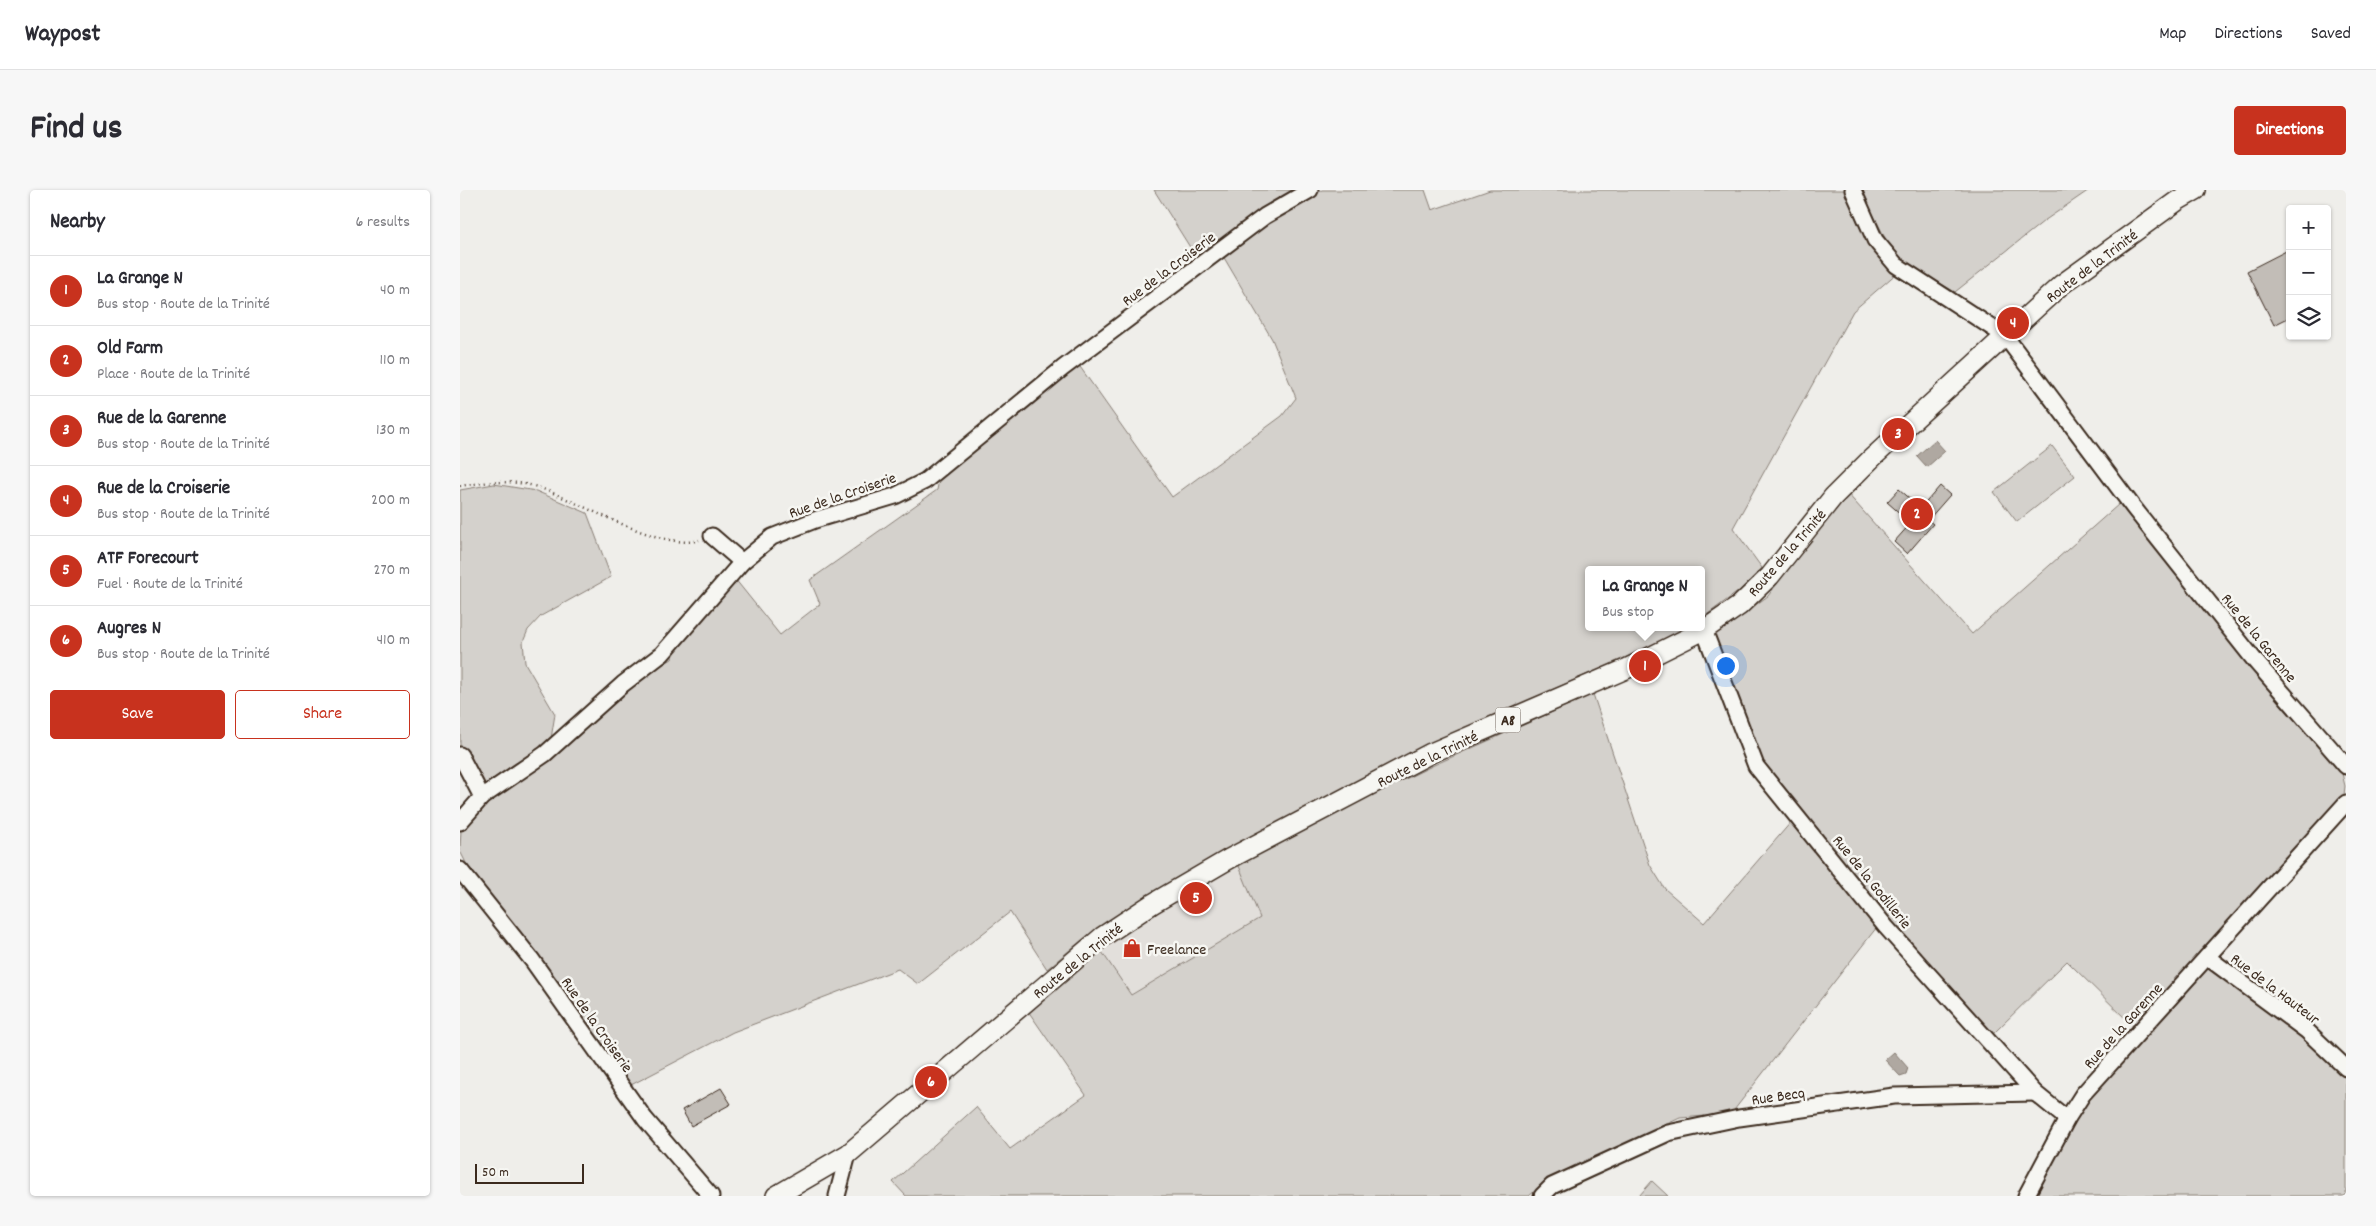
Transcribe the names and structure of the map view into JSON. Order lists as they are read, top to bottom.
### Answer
{
  "streets": {
    "main road": ["Route de la Trinité", "A8"],
    "street": [
      "Rue de la Croiserie",
      "Rue de la Garenne",
      "Rue de la Godillerie",
      "Rue de la Hauteur",
      "Rue Becq"
    ]
  },
  "crossings": [
    ["Route de la Trinité", "Rue de la Garenne"],
    ["Rue de la Garenne", "Rue de la Godillerie"],
    ["Rue de la Garenne", "Rue de la Hauteur"],
    ["Rue de la Godillerie", "Rue Becq"]
  ],
  "places": {
    "shop": ["Freelance"]
  },
  "scale_bar": "50 m",
  "page": {
    "header": "Waypost",
    "nav": ["Map", "Directions", "Saved"],
    "title": "Find us",
    "buttons": [
      "Directions",
      ["Save", "Share"]
    ],
    "heading": ["Nearby", "6 results"],
    "map_buttons": ["+", "−"],
    "list": [
      {
        "mark": "1",
        "name": "La Grange N",
        "note": "Bus stop · Route de la Trinité",
        "value": "40 m"
      },
      {
        "mark": "2",
        "name": "Old Farm",
        "note": "Place · Route de la Trinité",
        "value": "110 m"
      },
      {
        "mark": "3",
        "name": "Rue de la Garenne",
        "note": "Bus stop · Route de la Trinité",
        "value": "130 m"
      },
      {
        "mark": "4",
        "name": "Rue de la Croiserie",
        "note": "Bus stop · Route de la Trinité",
        "value": "200 m"
      },
      {
        "mark": "5",
        "name": "ATF Forecourt",
        "note": "Fuel · Route de la Trinité",
        "value": "270 m"
      },
      {
        "mark": "6",
        "name": "Augres N",
        "note": "Bus stop · Route de la Trinité",
        "value": "410 m"
      }
    ],
    "pins": [
      "4",
      "3",
      "2",
      "1",
      "5",
      "6"
    ],
    "popup": ["La Grange N", "Bus stop"],
    "scale": "50 m"
  }
}
